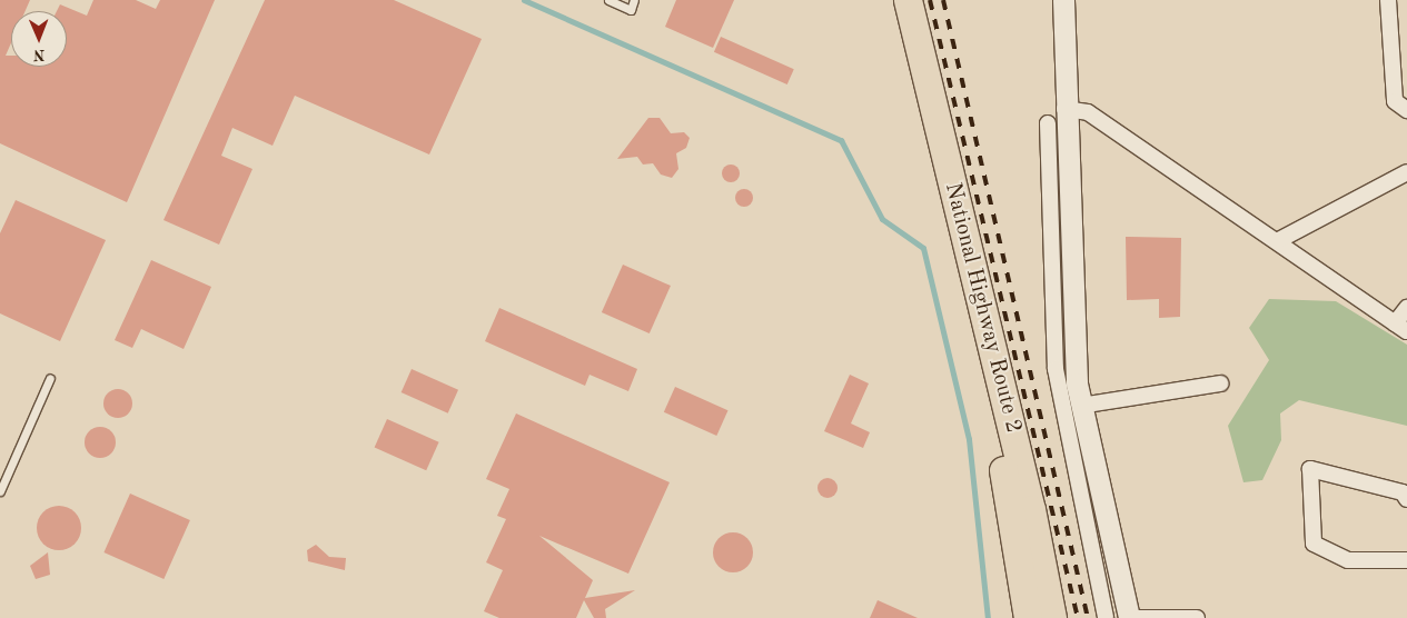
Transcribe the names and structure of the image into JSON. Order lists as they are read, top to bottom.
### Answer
{
  "streets": {
    "highway": ["National Highway Route 2"]
  },
  "north": "bottom"
}
